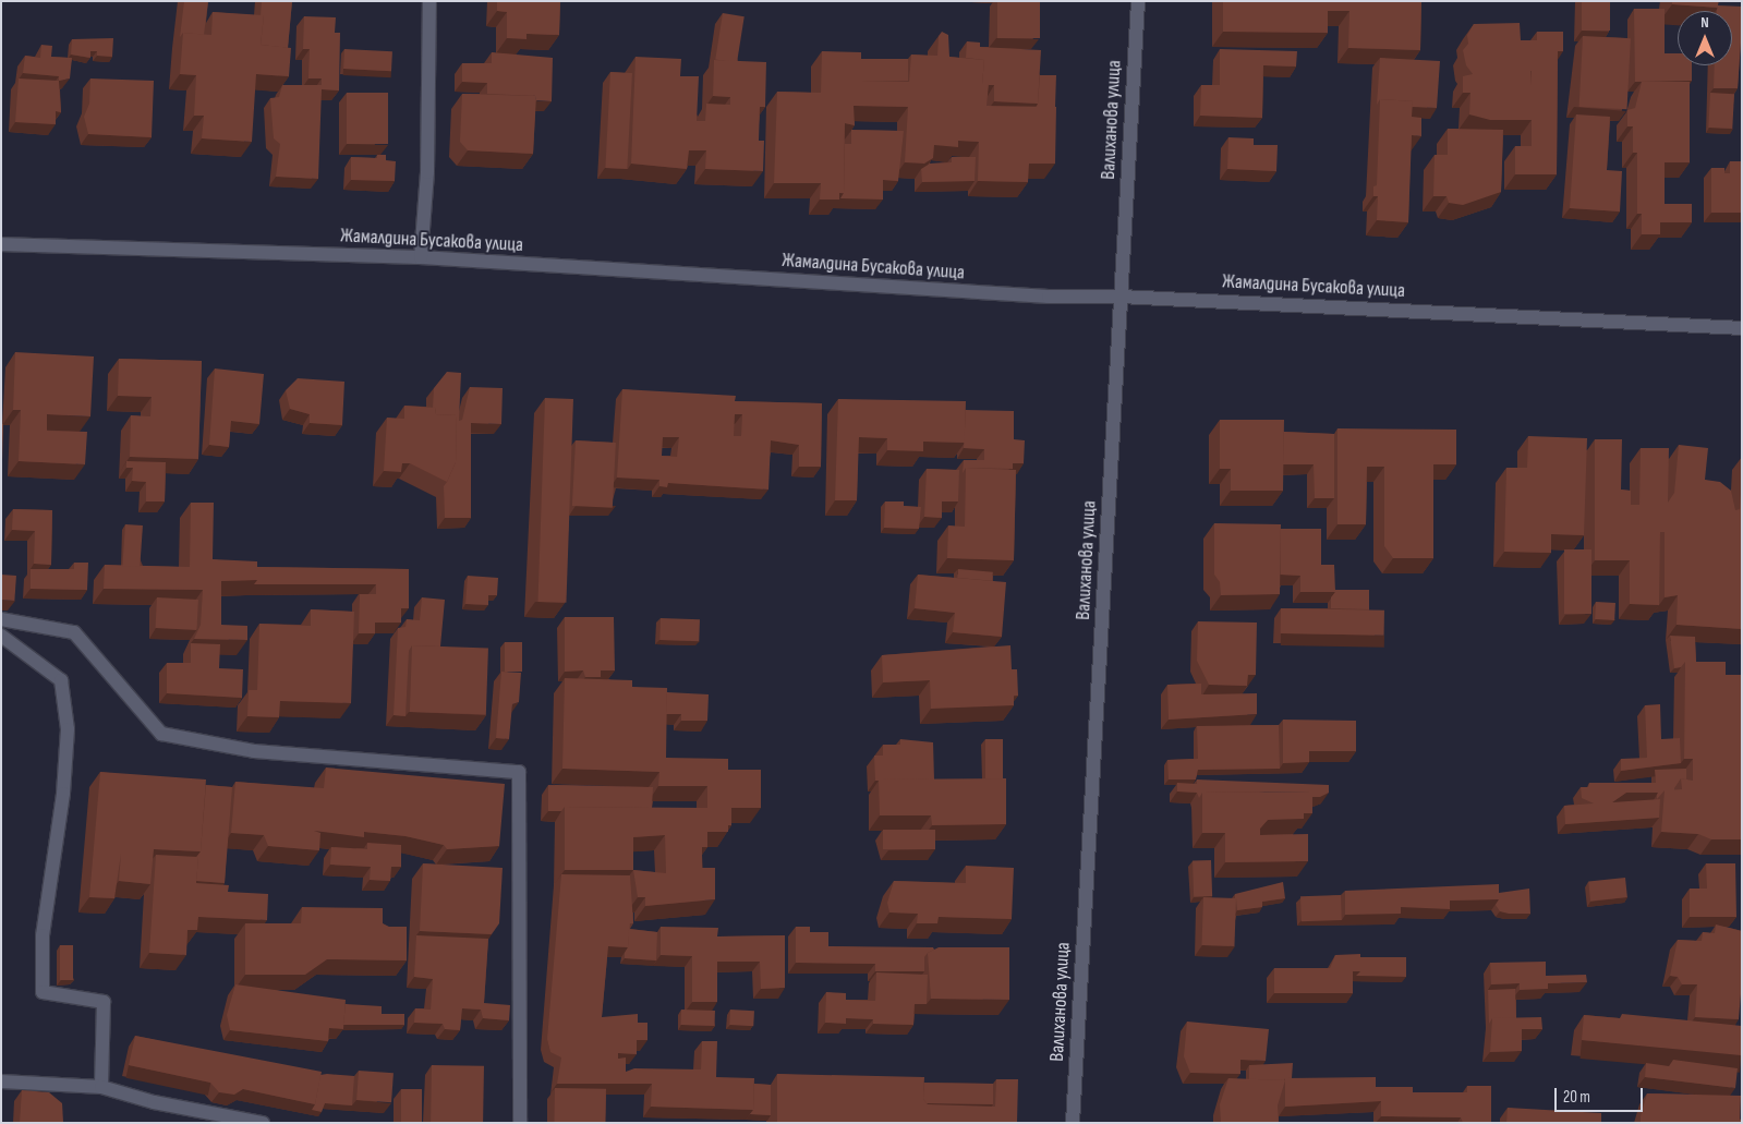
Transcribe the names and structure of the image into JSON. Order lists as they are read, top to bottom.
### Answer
{
  "streets": {
    "street": ["Валиханова улица", "Жамалдина Бусакова улица"]
  },
  "crossings": [
    ["Валиханова улица", "Жамалдина Бусакова улица"]
  ],
  "scale_bar": "20 m",
  "north": "top"
}
